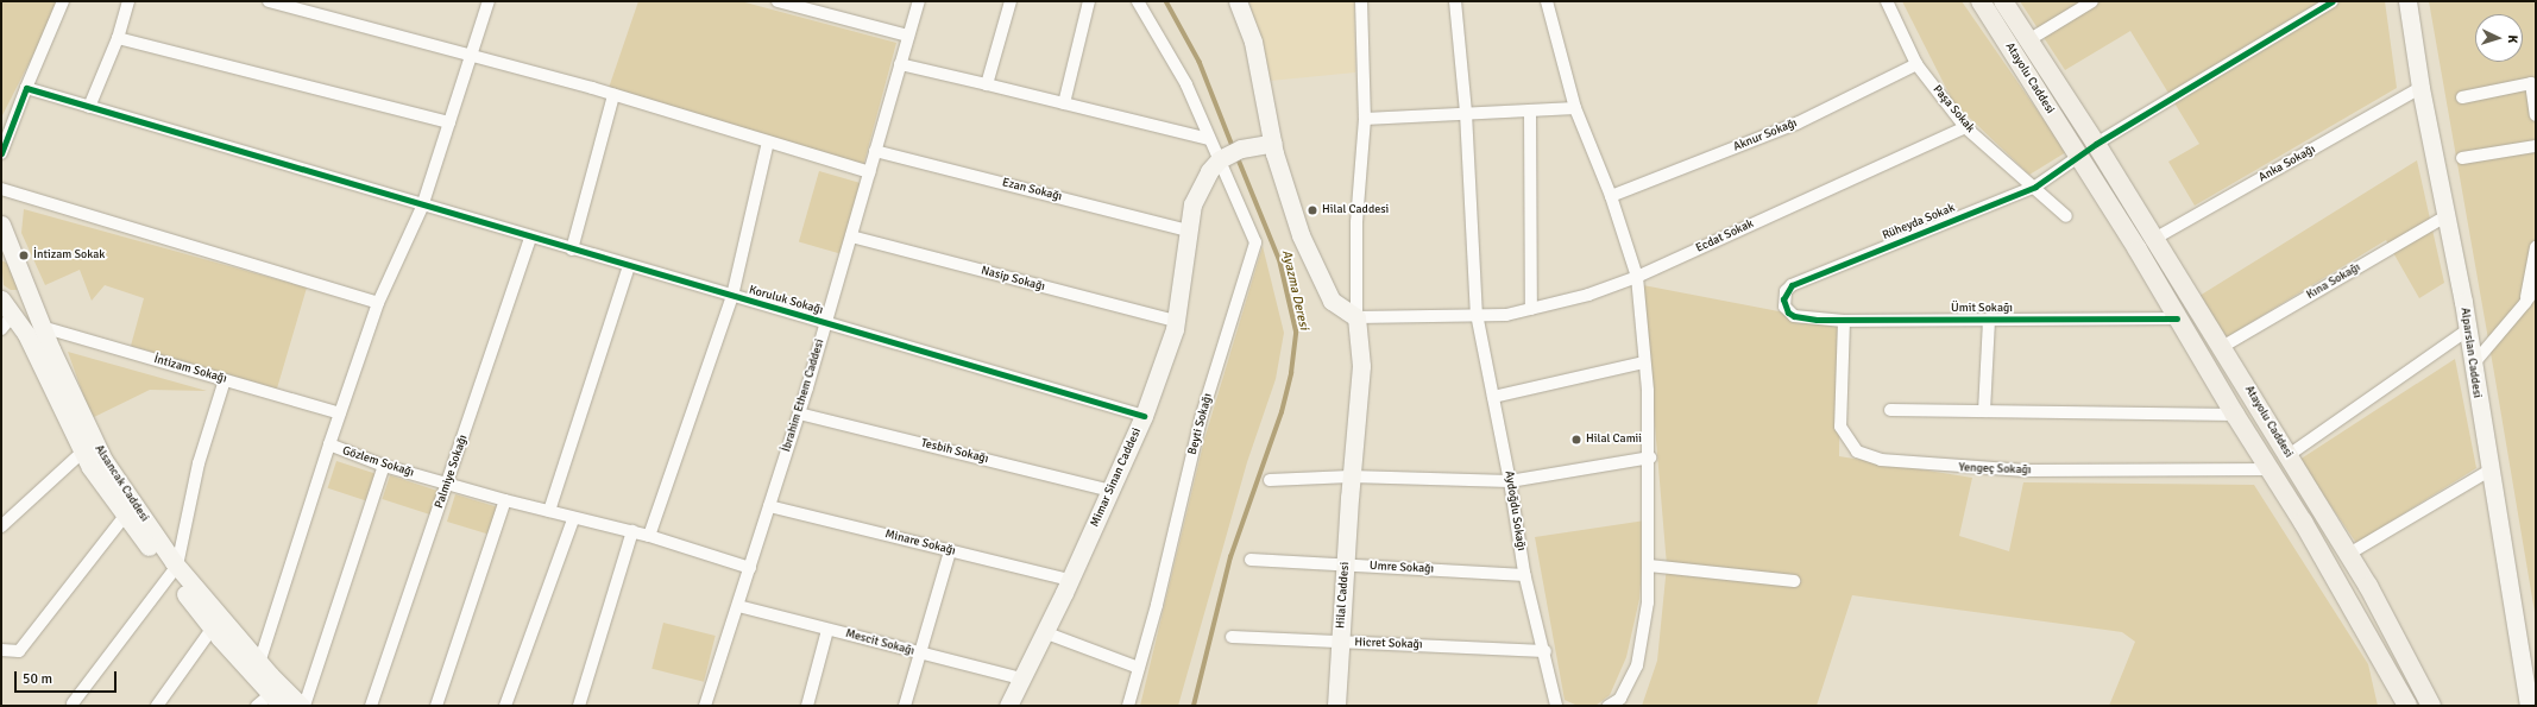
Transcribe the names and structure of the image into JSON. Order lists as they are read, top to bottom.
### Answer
{
  "streets": {
    "main road": ["Atayolu Caddesi"],
    "street": [
      "Paşa Sokak",
      "Aknur Sokağı",
      "Anka Sokağı",
      "Ezan Sokağı",
      "Rüheyda Sokak",
      "Ecdat Sokak",
      "Nasip Sokağı",
      "Kına Sokağı",
      "Koruluk Sokağı",
      "Ümit Sokağı",
      "Alparslan Caddesi",
      "İntizam Sokağı",
      "İbrahim Ethem Caddesi",
      "Beyti Sokağı",
      "Tesbih Sokağı",
      "Gözlem Sokağı",
      "Yengeç Sokağı",
      "Palmiye Sokağı",
      "Mimar Sinan Caddesi",
      "Alsancak Caddesi",
      "Aydoğdu Sokağı",
      "Minare Sokağı",
      "Umre Sokağı",
      "Hilal Caddesi",
      "Mescit Sokağı",
      "Hicret Sokağı"
    ]
  },
  "crossings": [
    ["Atayolu Caddesi", "Anka Sokağı"],
    ["Atayolu Caddesi", "Rüheyda Sokak"],
    ["Atayolu Caddesi", "Kına Sokağı"],
    ["Atayolu Caddesi", "Ümit Sokağı"],
    ["Atayolu Caddesi", "Yengeç Sokağı"],
    ["Paşa Sokak", "Aknur Sokağı"],
    ["Paşa Sokak", "Rüheyda Sokak"],
    ["Paşa Sokak", "Ecdat Sokak"],
    ["Anka Sokağı", "Alparslan Caddesi"],
    ["Ezan Sokağı", "İbrahim Ethem Caddesi"],
    ["Ezan Sokağı", "Mimar Sinan Caddesi"],
    ["Rüheyda Sokak", "Ümit Sokağı"],
    ["Ecdat Sokak", "Aydoğdu Sokağı"],
    ["Ecdat Sokak", "Hilal Caddesi"],
    ["Nasip Sokağı", "İbrahim Ethem Caddesi"],
    ["Nasip Sokağı", "Mimar Sinan Caddesi"],
    ["Kına Sokağı", "Alparslan Caddesi"],
    ["Koruluk Sokağı", "İbrahim Ethem Caddesi"],
    ["Koruluk Sokağı", "Palmiye Sokağı"],
    ["Koruluk Sokağı", "Mimar Sinan Caddesi"],
    ["Ümit Sokağı", "Yengeç Sokağı"],
    ["İntizam Sokağı", "Alsancak Caddesi"],
    ["İbrahim Ethem Caddesi", "Tesbih Sokağı"],
    ["İbrahim Ethem Caddesi", "Gözlem Sokağı"],
    ["İbrahim Ethem Caddesi", "Minare Sokağı"],
    ["İbrahim Ethem Caddesi", "Mescit Sokağı"],
    ["Beyti Sokağı", "Mimar Sinan Caddesi"],
    ["Tesbih Sokağı", "Mimar Sinan Caddesi"],
    ["Gözlem Sokağı", "Palmiye Sokağı"],
    ["Gözlem Sokağı", "Alsancak Caddesi"],
    ["Mimar Sinan Caddesi", "Minare Sokağı"],
    ["Mimar Sinan Caddesi", "Mescit Sokağı"],
    ["Aydoğdu Sokağı", "Umre Sokağı"],
    ["Aydoğdu Sokağı", "Hicret Sokağı"],
    ["Umre Sokağı", "Hilal Caddesi"],
    ["Hilal Caddesi", "Hicret Sokağı"]
  ],
  "water": ["Ayazma Deresi"],
  "places": ["Hilal Caddesi", "İntizam Sokak", "Hilal Camii"],
  "scale_bar": "50 m",
  "north": "right"
}
